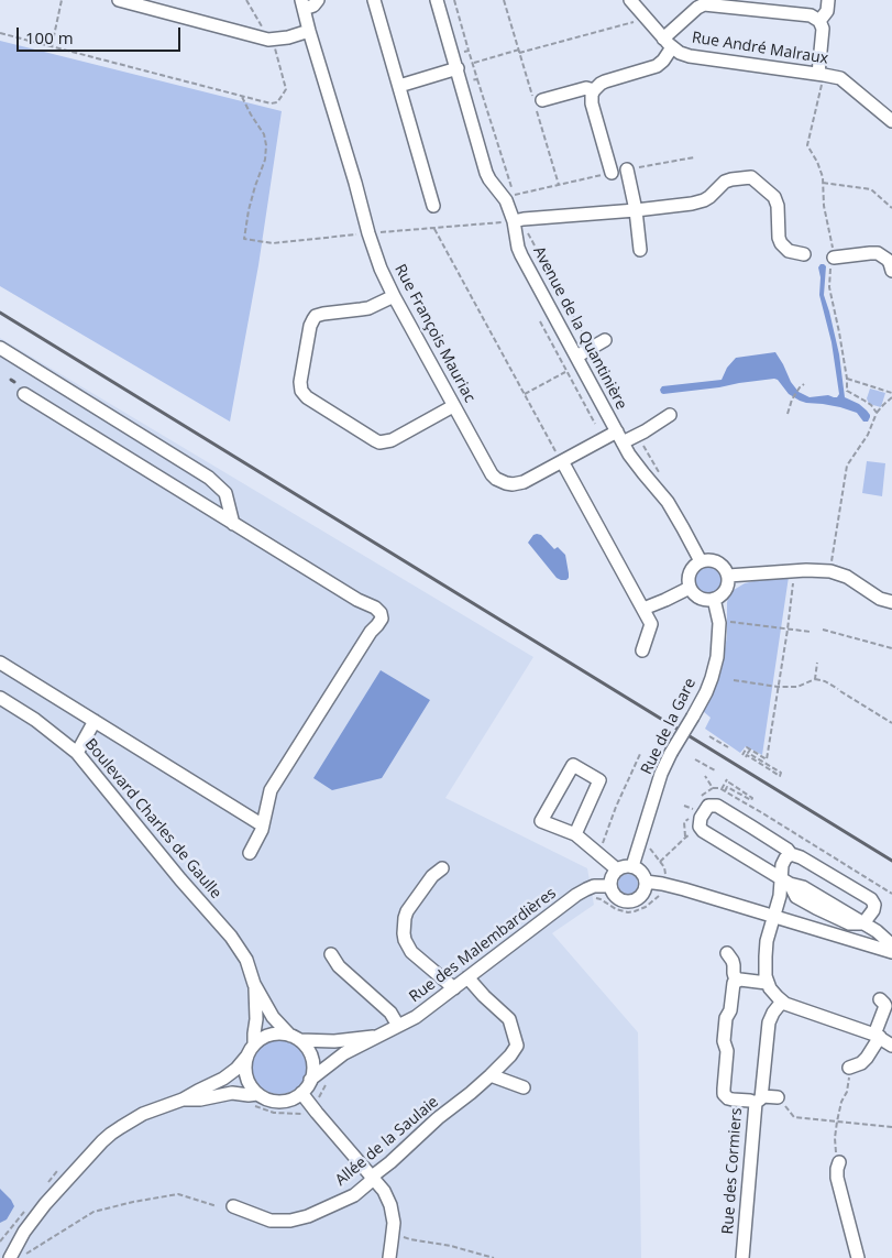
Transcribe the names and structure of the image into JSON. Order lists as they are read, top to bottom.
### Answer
{
  "streets": {
    "street": [
      "Rue André Malraux",
      "Avenue de la Quantinière",
      "Rue François Mauriac",
      "Rue de la Gare",
      "Boulevard Charles de Gaulle",
      "Rue des Malembardières",
      "Allée de la Saulaie",
      "Rue des Cormiers"
    ]
  },
  "crossings": [
    ["Avenue de la Quantinière", "Rue François Mauriac"],
    ["Avenue de la Quantinière", "Rue de la Gare"],
    ["Rue de la Gare", "Rue des Malembardières"],
    ["Boulevard Charles de Gaulle", "Rue des Malembardières"],
    ["Rue des Malembardières", "Allée de la Saulaie"]
  ],
  "scale_bar": "100 m"
}
